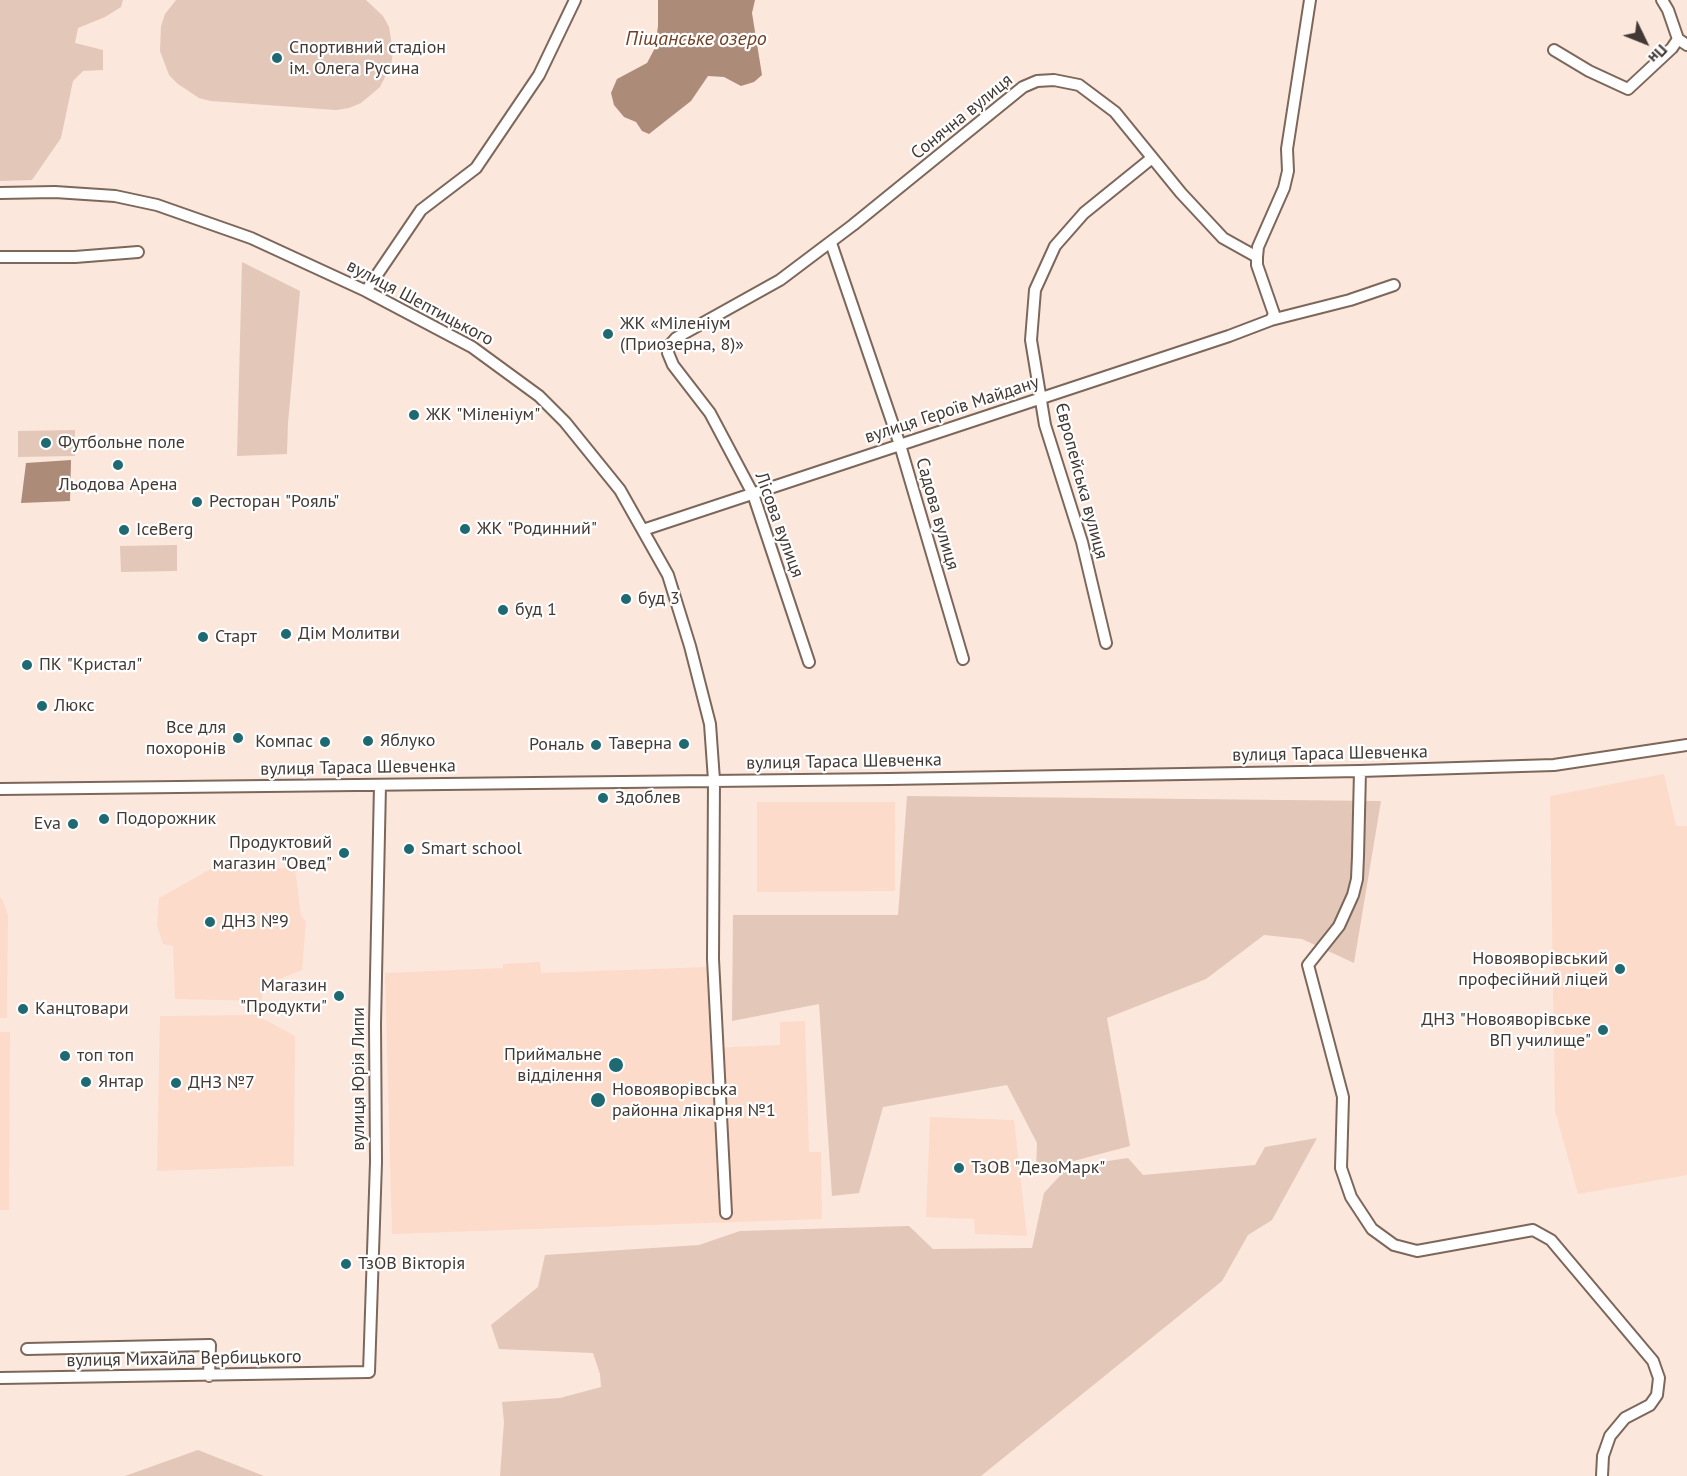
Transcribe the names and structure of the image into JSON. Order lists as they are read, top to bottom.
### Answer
{
  "streets": {
    "street": [
      "Сонячна вулиця",
      "вулиця Шептицького",
      "вулиця Героїв Майдану",
      "Європейська вулиця",
      "Садова вулиця",
      "Лісова вулиця",
      "вулиця Тараса Шевченка",
      "вулиця Юрія Липи",
      "вулиця Михайла Вербицького"
    ]
  },
  "crossings": [
    ["Сонячна вулиця", "Європейська вулиця"],
    ["Сонячна вулиця", "Садова вулиця"],
    ["Сонячна вулиця", "Лісова вулиця"],
    ["вулиця Шептицького", "вулиця Героїв Майдану"],
    ["вулиця Шептицького", "вулиця Тараса Шевченка"],
    ["вулиця Героїв Майдану", "Європейська вулиця"],
    ["вулиця Героїв Майдану", "Садова вулиця"],
    ["вулиця Героїв Майдану", "Лісова вулиця"],
    ["вулиця Тараса Шевченка", "вулиця Юрія Липи"],
    ["вулиця Юрія Липи", "вулиця Михайла Вербицького"]
  ],
  "water": ["Піщанське озеро"],
  "places": [
    "Спортивний стадіон ім. Олега Русина",
    "ЖК «Міленіум (Приозерна, 8)»",
    "ЖК \"Міленіум\"",
    "Футбольне поле",
    "Льодова Арена",
    "Ресторан \"Рояль\"",
    "ЖК \"Родинний\"",
    "IceBerg",
    "буд 3",
    "буд 1",
    "Дім Молитви",
    "Старт",
    "ПК \"Кристал\"",
    "Люкс",
    "Все для похоронів",
    "Яблуко",
    "Компас",
    "Таверна",
    "Рональ",
    "Здоблев",
    "Подорожник",
    "Eva",
    "Smart school",
    "Продуктовий магазин \"Овед\"",
    "ДНЗ №9",
    "Новояворівський професійний ліцей",
    "Магазин \"Продукти\"",
    "Канцтовари",
    "ДНЗ \"Новояворівське ВП училище\"",
    "топ топ",
    "Приймальне відділення",
    "Янтар",
    "ДНЗ №7",
    "Новояворівська районна лікарня №1",
    "ТзОВ \"ДезоМарк\"",
    "ТзОВ Вікторія"
  ],
  "north": "bottom right"
}
